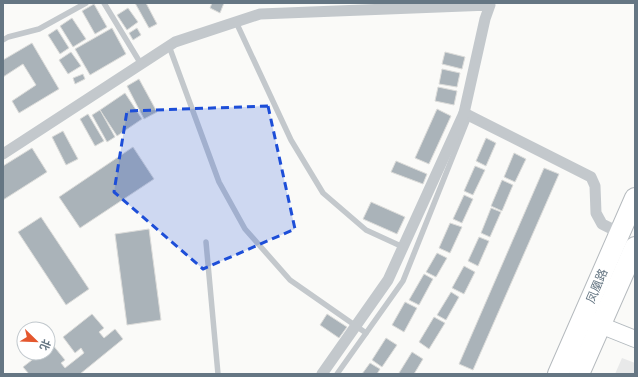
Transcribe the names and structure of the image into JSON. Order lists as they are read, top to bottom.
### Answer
{
  "streets": {
    "highway": ["凤凰路"]
  },
  "north": "bottom right"
}
